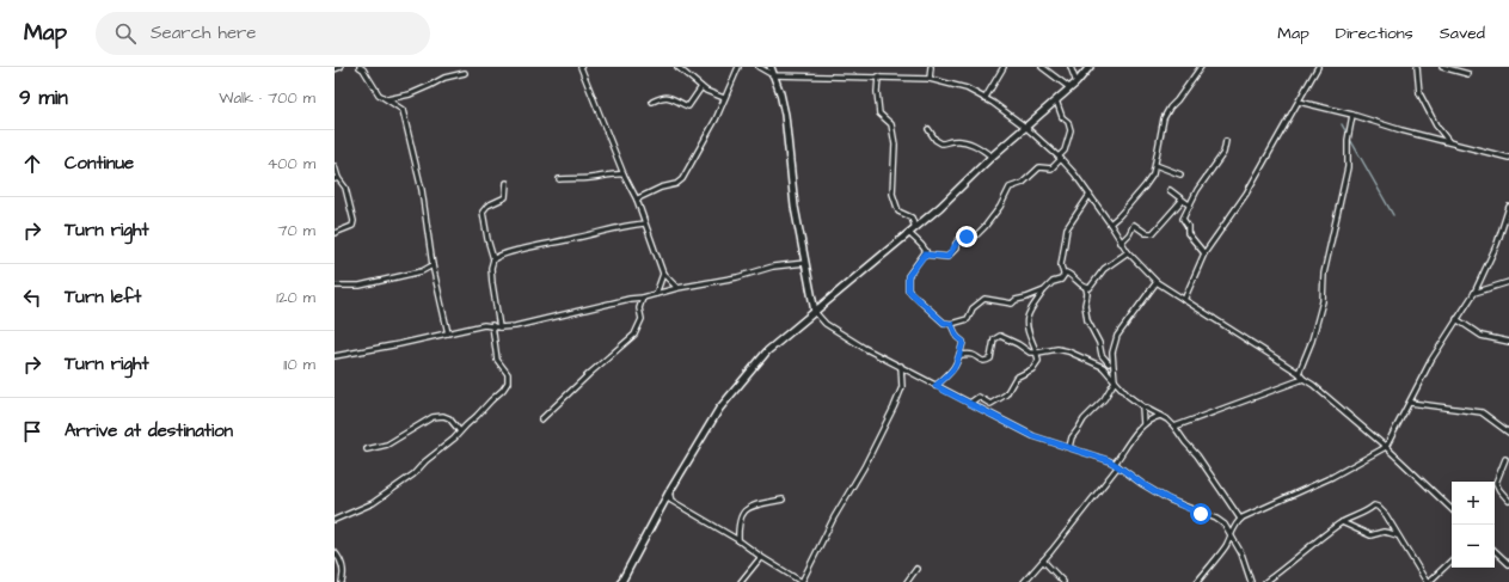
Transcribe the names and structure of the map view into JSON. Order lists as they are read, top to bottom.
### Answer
{
  "page": {
    "header": "Map",
    "search": "Search here",
    "nav": ["Map", "Directions", "Saved"],
    "heading": ["9 min", "Walk · 700 m"],
    "list": [
      ["Continue", "400 m"],
      ["Turn right", "70 m"],
      ["Turn left", "120 m"],
      ["Turn right", "110 m"],
      "Arrive at destination"
    ],
    "map_buttons": ["+", "−"]
  }
}
